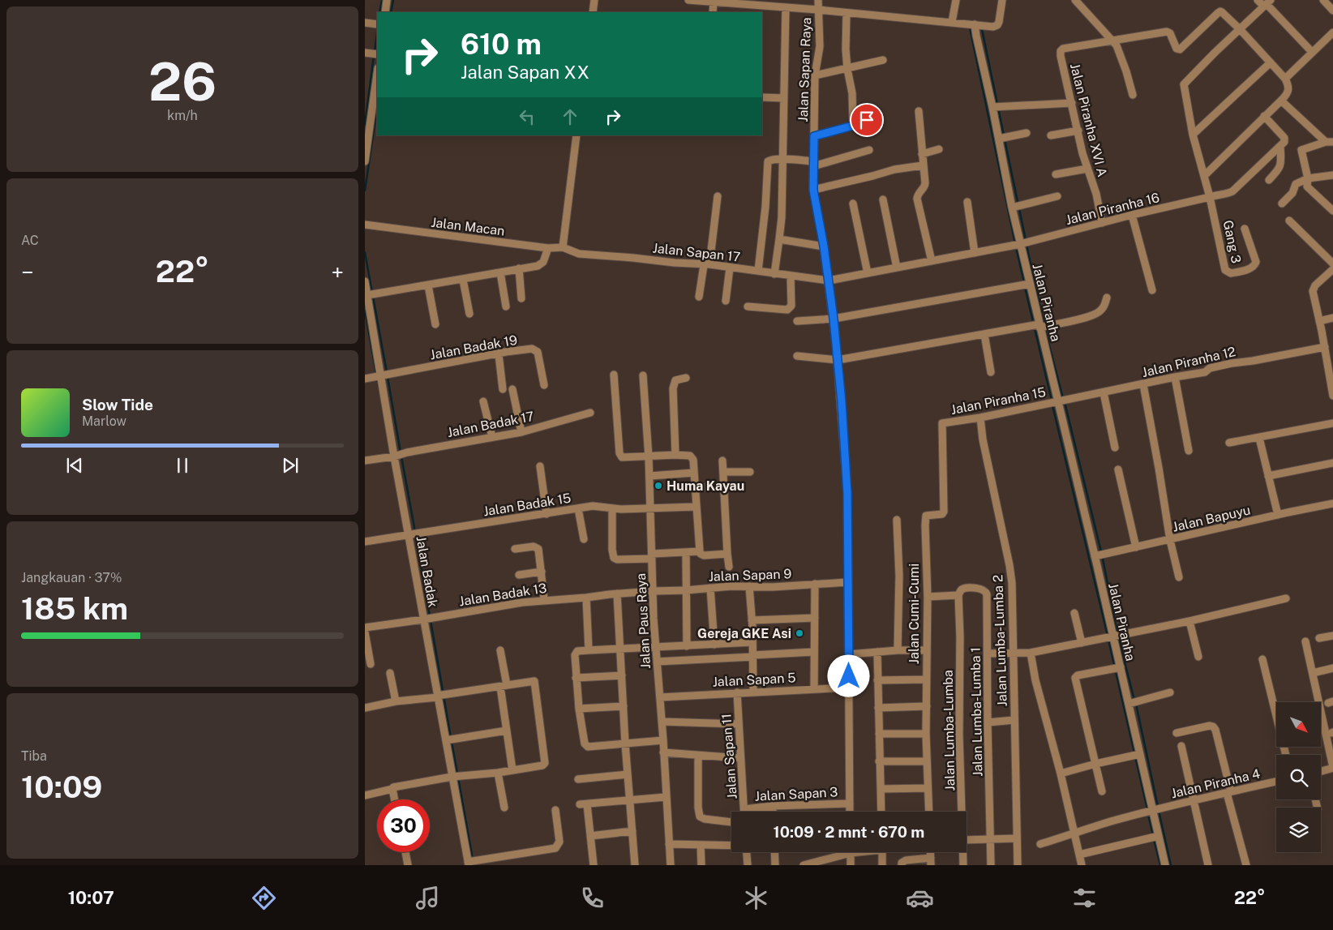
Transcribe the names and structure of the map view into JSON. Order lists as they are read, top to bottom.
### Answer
{
  "streets": {
    "street": [
      "Jalan Sapan Raya",
      "Jalan Piranha XVI A",
      "Jalan Piranha 16",
      "Jalan Macan",
      "Gang 3",
      "Jalan Sapan 17",
      "Jalan Piranha",
      "Jalan Badak 19",
      "Jalan Piranha 12",
      "Jalan Piranha 15",
      "Jalan Badak 17",
      "Jalan Badak 15",
      "Jalan Bapuyu",
      "Jalan Badak",
      "Jalan Sapan 9",
      "Jalan Badak 13",
      "Jalan Cumi-Cumi",
      "Jalan Paus Raya",
      "Jalan Lumba-Lumba 2",
      "Jalan Sapan 5",
      "Jalan Lumba-Lumba 1",
      "Jalan Lumba-Lumba",
      "Jalan Sapan 11",
      "Jalan Piranha 4",
      "Jalan Sapan 3"
    ]
  },
  "crossings": [
    ["Jalan Sapan Raya", "Jalan Sapan 17"],
    ["Jalan Sapan Raya", "Jalan Sapan 9"],
    ["Jalan Sapan Raya", "Jalan Sapan 5"],
    ["Jalan Sapan Raya", "Jalan Sapan 3"],
    ["Jalan Piranha XVI A", "Jalan Piranha 16"],
    ["Jalan Piranha 16", "Gang 3"],
    ["Jalan Piranha 16", "Jalan Sapan 17"],
    ["Jalan Piranha 16", "Jalan Piranha"],
    ["Jalan Macan", "Jalan Sapan 17"],
    ["Jalan Piranha", "Jalan Piranha 12"],
    ["Jalan Piranha", "Jalan Piranha 15"],
    ["Jalan Piranha", "Jalan Bapuyu"],
    ["Jalan Piranha", "Jalan Piranha 4"],
    ["Jalan Badak 19", "Jalan Badak"],
    ["Jalan Piranha 12", "Jalan Piranha 15"],
    ["Jalan Piranha 15", "Jalan Cumi-Cumi"],
    ["Jalan Piranha 15", "Jalan Lumba-Lumba 2"],
    ["Jalan Badak 17", "Jalan Badak"],
    ["Jalan Badak 15", "Jalan Badak"],
    ["Jalan Badak 15", "Jalan Paus Raya"],
    ["Jalan Badak", "Jalan Badak 13"],
    ["Jalan Sapan 9", "Jalan Badak 13"],
    ["Jalan Sapan 9", "Jalan Paus Raya"],
    ["Jalan Badak 13", "Jalan Paus Raya"],
    ["Jalan Paus Raya", "Jalan Sapan 5"],
    ["Jalan Sapan 5", "Jalan Sapan 11"],
    ["Jalan Lumba-Lumba 1", "Jalan Lumba-Lumba"],
    ["Jalan Sapan 11", "Jalan Sapan 3"]
  ],
  "places": ["Huma Kayau", "Gereja GKE Asi"],
  "north": "bottom right",
  "page": {
    "tile": [
      ["26", "km/h"],
      "AC",
      ["Jangkauan · 37%", "185 km"],
      ["Tiba", "10:09"]
    ],
    "turn": ["610 m", "Jalan Sapan XX"],
    "heat": ["−", "22°", "+"],
    "song": ["Slow Tide", "Marlow"],
    "limit": "30",
    "trip": "10:09 · 2 mnt · 670 m",
    "tabs": ["10:07", "22°"]
  }
}
